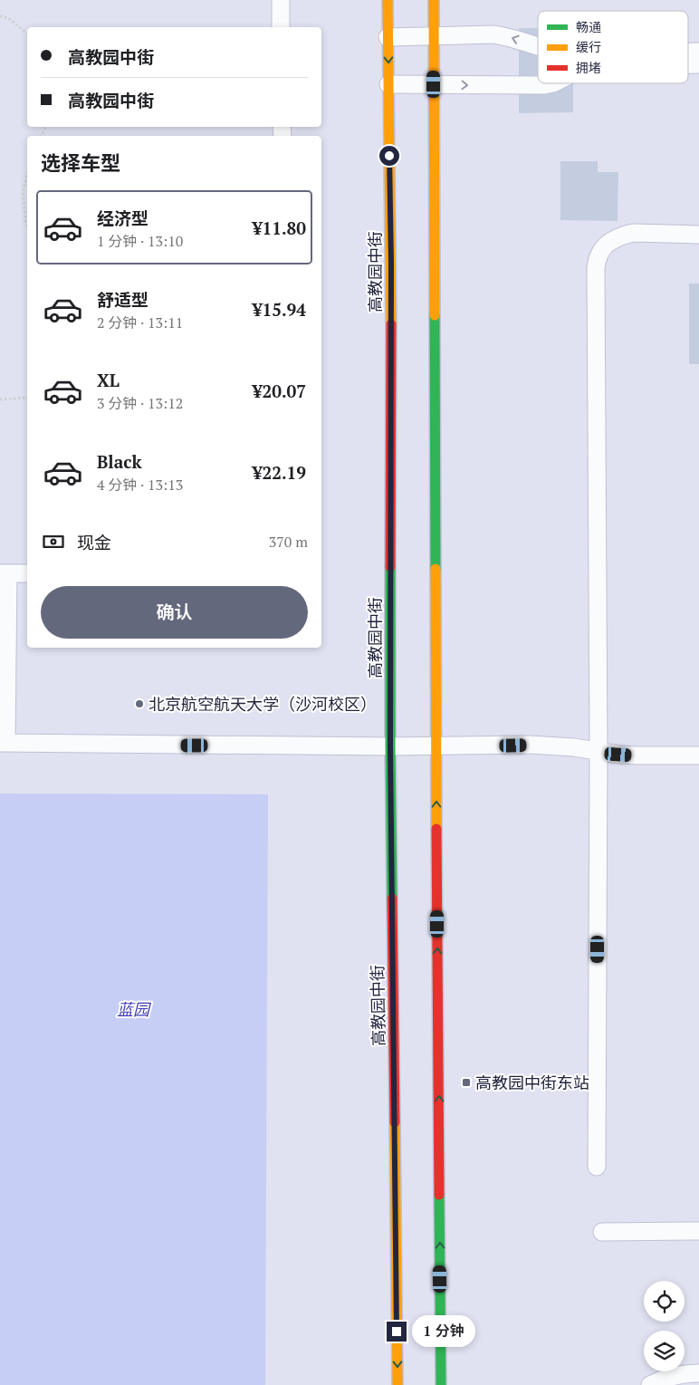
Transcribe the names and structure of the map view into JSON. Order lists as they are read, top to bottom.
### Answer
{
  "streets": {
    "main road": ["高教园中街"]
  },
  "parks": ["蓝园"],
  "places": {
    "other": ["北京航空航天大学（沙河校区）"],
    "transit": ["高教园中街东站"]
  },
  "legend": ["畅通", "缓行", "拥堵"],
  "page": {
    "banner": ["高教园中街", "高教园中街"],
    "heading": "选择车型",
    "list": [
      {
        "name": "经济型",
        "note": "1 分钟 · 13:10",
        "value": "¥11.80"
      },
      {
        "name": "舒适型",
        "note": "2 分钟 · 13:11",
        "value": "¥15.94"
      },
      {
        "name": "XL",
        "note": "3 分钟 · 13:12",
        "value": "¥20.07"
      },
      {
        "name": "Black",
        "note": "4 分钟 · 13:13",
        "value": "¥22.19"
      }
    ],
    "pay": ["现金", "370 m"],
    "buttons": "确认",
    "bubble": "1 分钟"
  }
}
